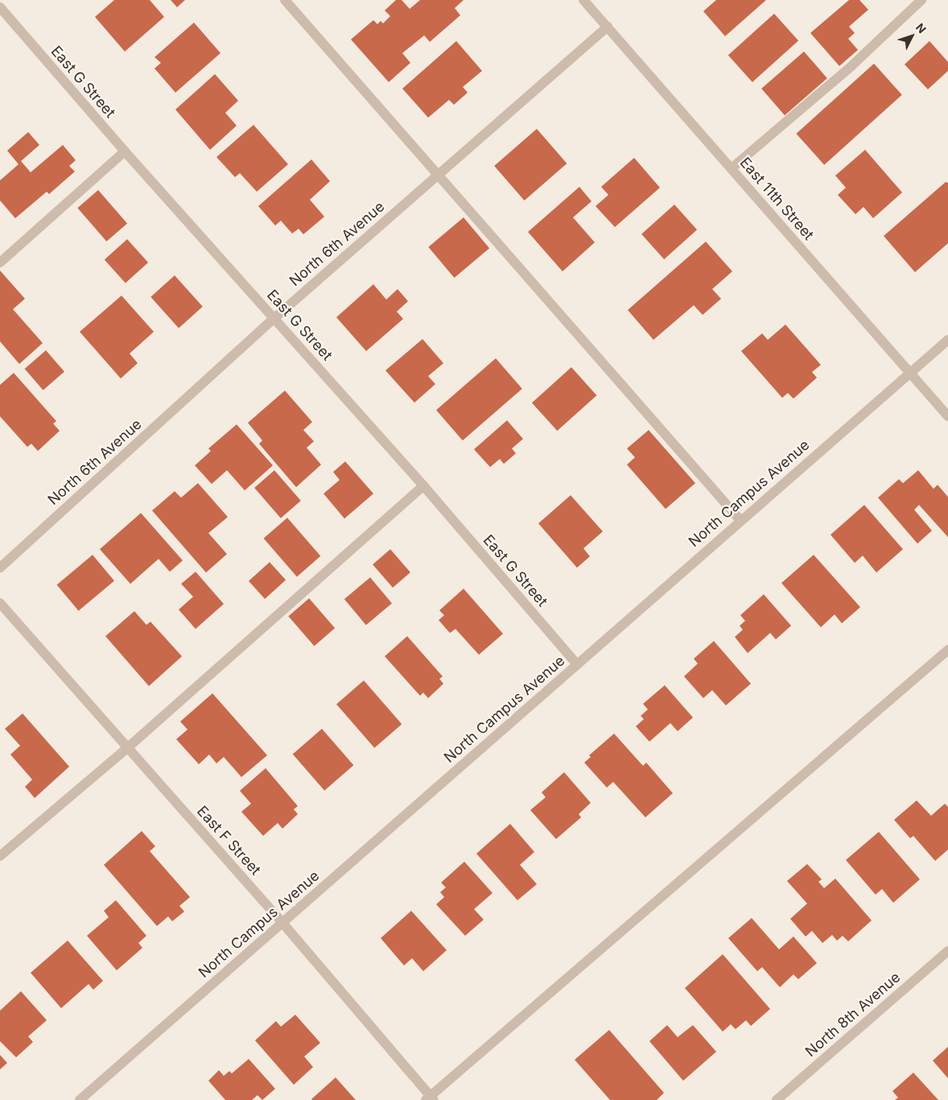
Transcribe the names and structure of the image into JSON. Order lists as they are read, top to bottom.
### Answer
{
  "streets": {
    "street": [
      "East G Street",
      "East 11th Street",
      "North 6th Avenue",
      "North Campus Avenue",
      "East F Street",
      "North 8th Avenue"
    ]
  },
  "crossings": [
    ["East G Street", "North 6th Avenue"],
    ["East G Street", "North Campus Avenue"],
    ["East 11th Street", "North 6th Avenue"],
    ["East 11th Street", "North Campus Avenue"],
    ["North Campus Avenue", "East F Street"]
  ],
  "north": "top right"
}
